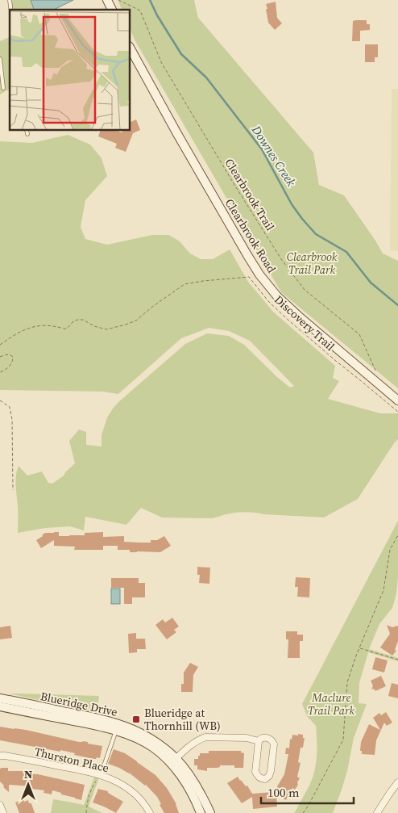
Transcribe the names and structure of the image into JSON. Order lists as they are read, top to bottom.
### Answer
{
  "streets": {
    "street": ["Clearbrook Road", "Blueridge Drive", "Thurston Place"],
    "path": ["Clearbrook Trail", "Discovery Trail"]
  },
  "water": ["Downes Creek"],
  "parks": ["Clearbrook Trail Park", "Maclure Trail Park"],
  "places": {
    "transit": ["Blueridge at Thornhill (WB)"]
  },
  "scale_bar": "100 m",
  "north": "top"
}
